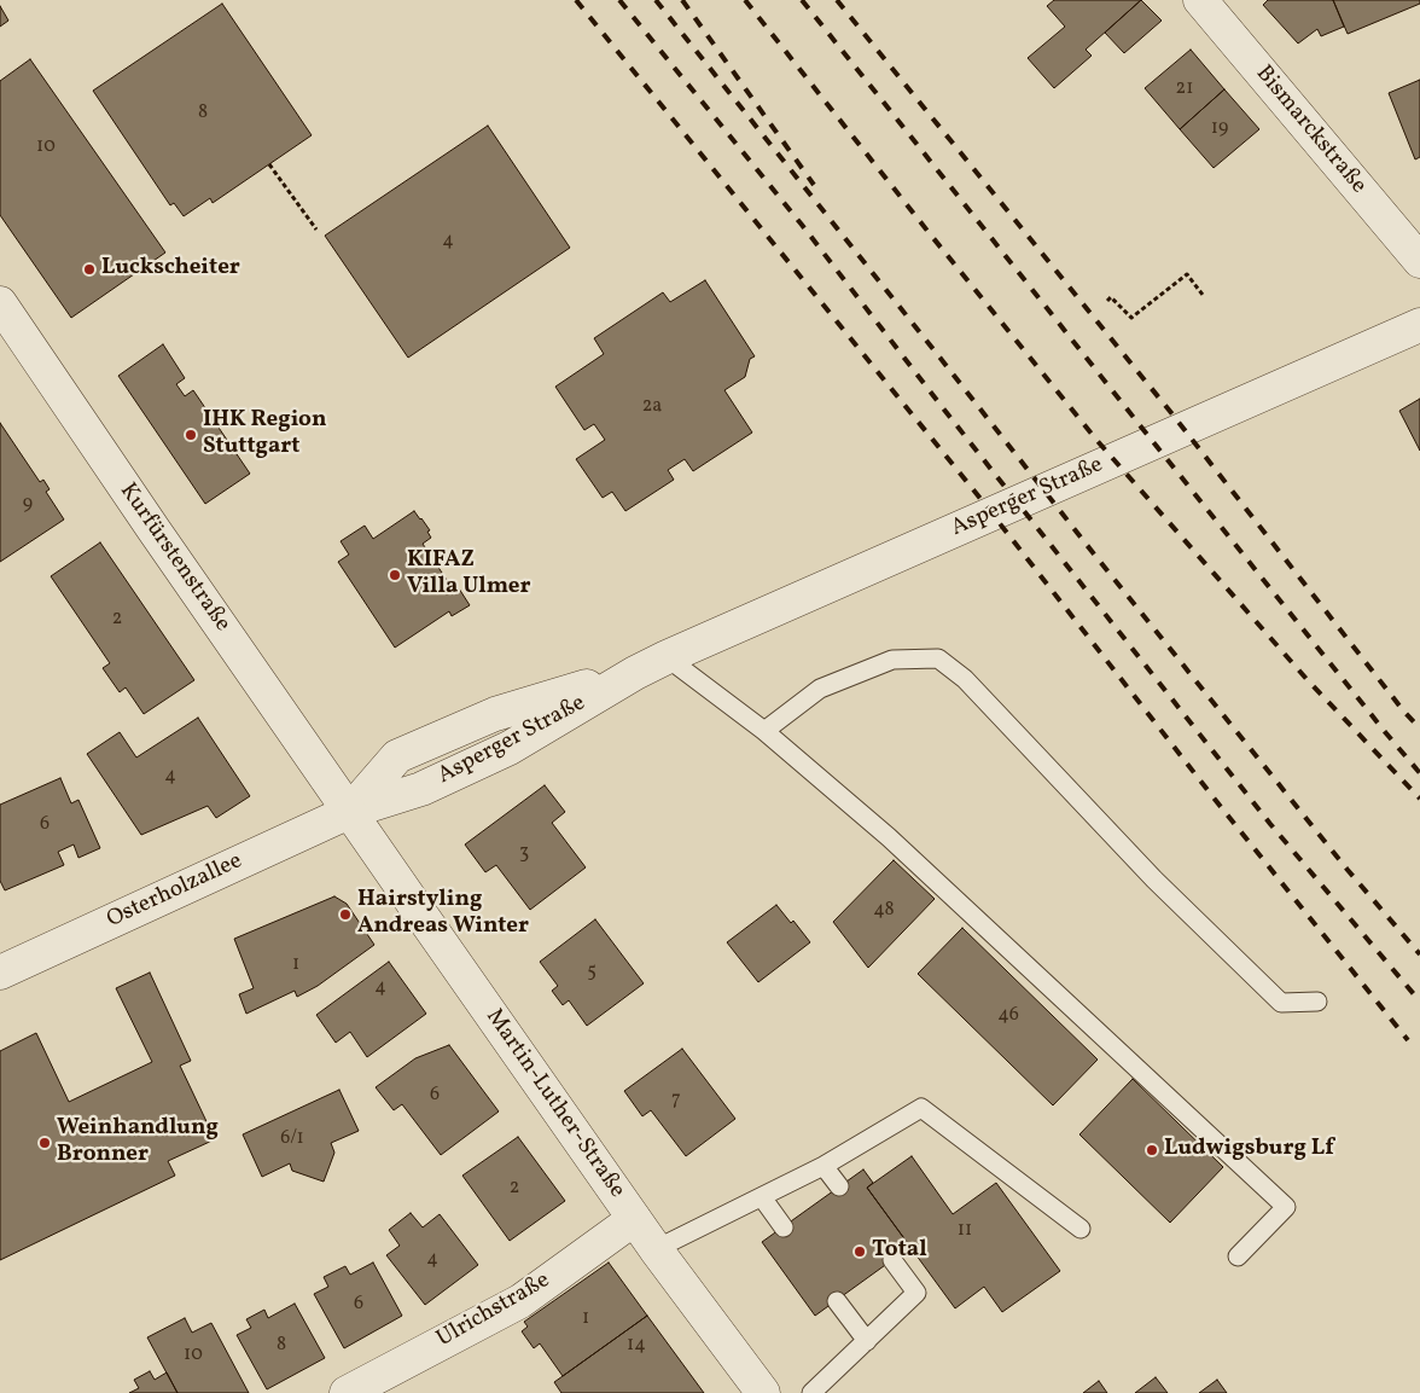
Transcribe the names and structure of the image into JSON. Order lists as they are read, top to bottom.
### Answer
{
  "streets": {
    "street": [
      "Bismarckstraße",
      "Asperger Straße",
      "Kurfürstenstraße",
      "Osterholzallee",
      "Martin-Luther-Straße",
      "Ulrichstraße"
    ]
  },
  "crossings": [
    ["Asperger Straße", "Kurfürstenstraße"],
    ["Asperger Straße", "Osterholzallee"],
    ["Asperger Straße", "Martin-Luther-Straße"],
    ["Kurfürstenstraße", "Osterholzallee"],
    ["Kurfürstenstraße", "Martin-Luther-Straße"],
    ["Osterholzallee", "Martin-Luther-Straße"],
    ["Martin-Luther-Straße", "Ulrichstraße"]
  ],
  "places": [
    "Luckscheiter",
    "IHK Region Stuttgart",
    "KIFAZ Villa Ulmer",
    "Hairstyling Andreas Winter",
    "Weinhandlung Bronner",
    "Ludwigsburg Lf",
    "Total"
  ],
  "house_numbers": [
    "21",
    "8",
    "19",
    "10",
    "4",
    "2a",
    "9",
    "2",
    "4",
    "6",
    "3",
    "48",
    "1",
    "5",
    "4",
    "46",
    "6",
    "7",
    "6/1",
    "2",
    "11",
    "4",
    "6",
    "1",
    "8",
    "14",
    "10"
  ]
}
